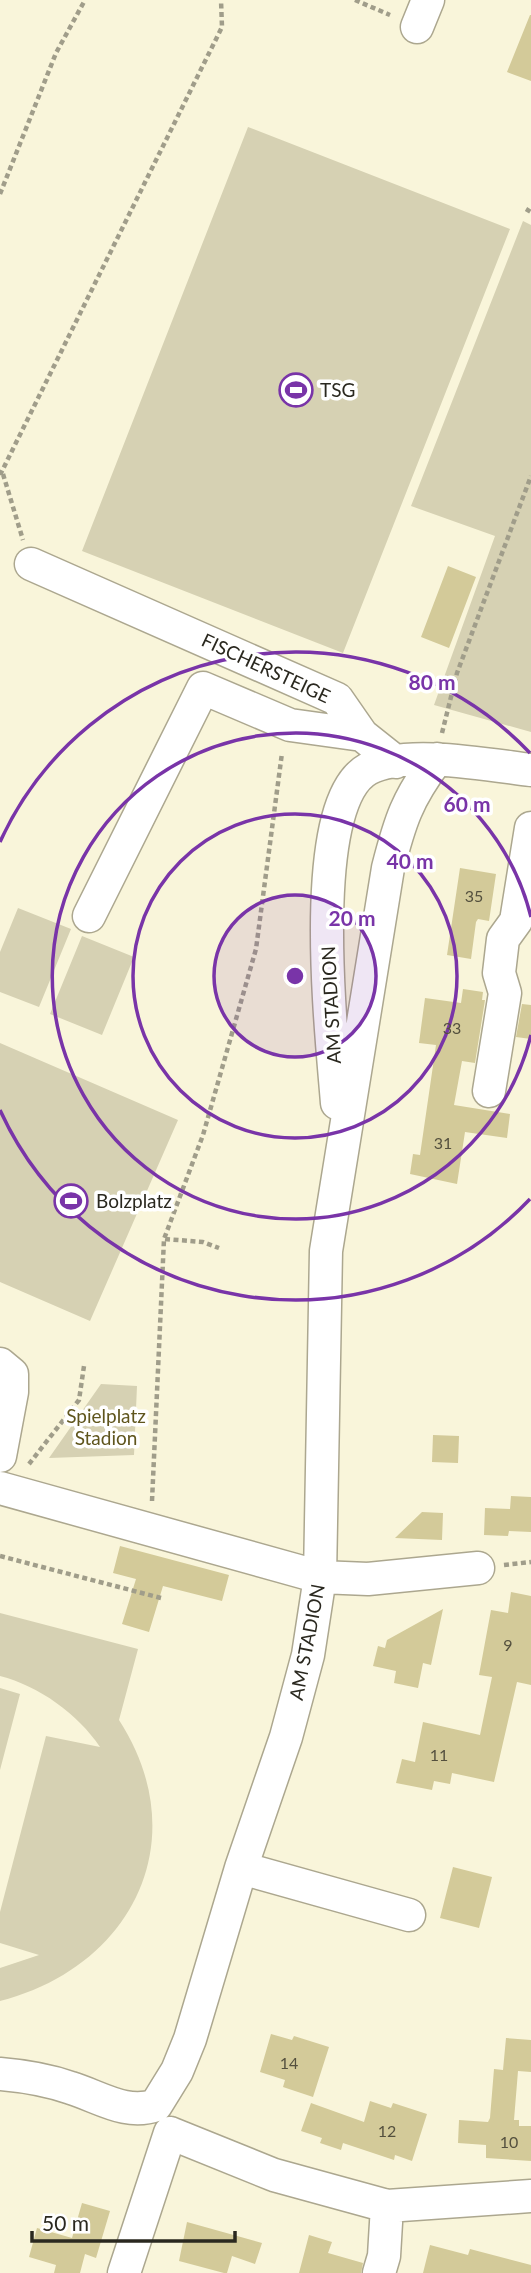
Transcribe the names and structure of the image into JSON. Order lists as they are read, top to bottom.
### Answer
{
  "streets": {
    "street": ["FISCHERSTEIGE", "AM STADION"]
  },
  "crossings": [
    ["FISCHERSTEIGE", "AM STADION"]
  ],
  "parks": ["Spielplatz Stadion"],
  "places": {
    "sports": ["TSG", "Bolzplatz"]
  },
  "house_numbers": [
    "35",
    "33",
    "31",
    "9",
    "11",
    "14",
    "12",
    "10"
  ],
  "scale_bar": "50 m",
  "rings": [
    "80 m",
    "60 m",
    "40 m",
    "20 m"
  ]
}
